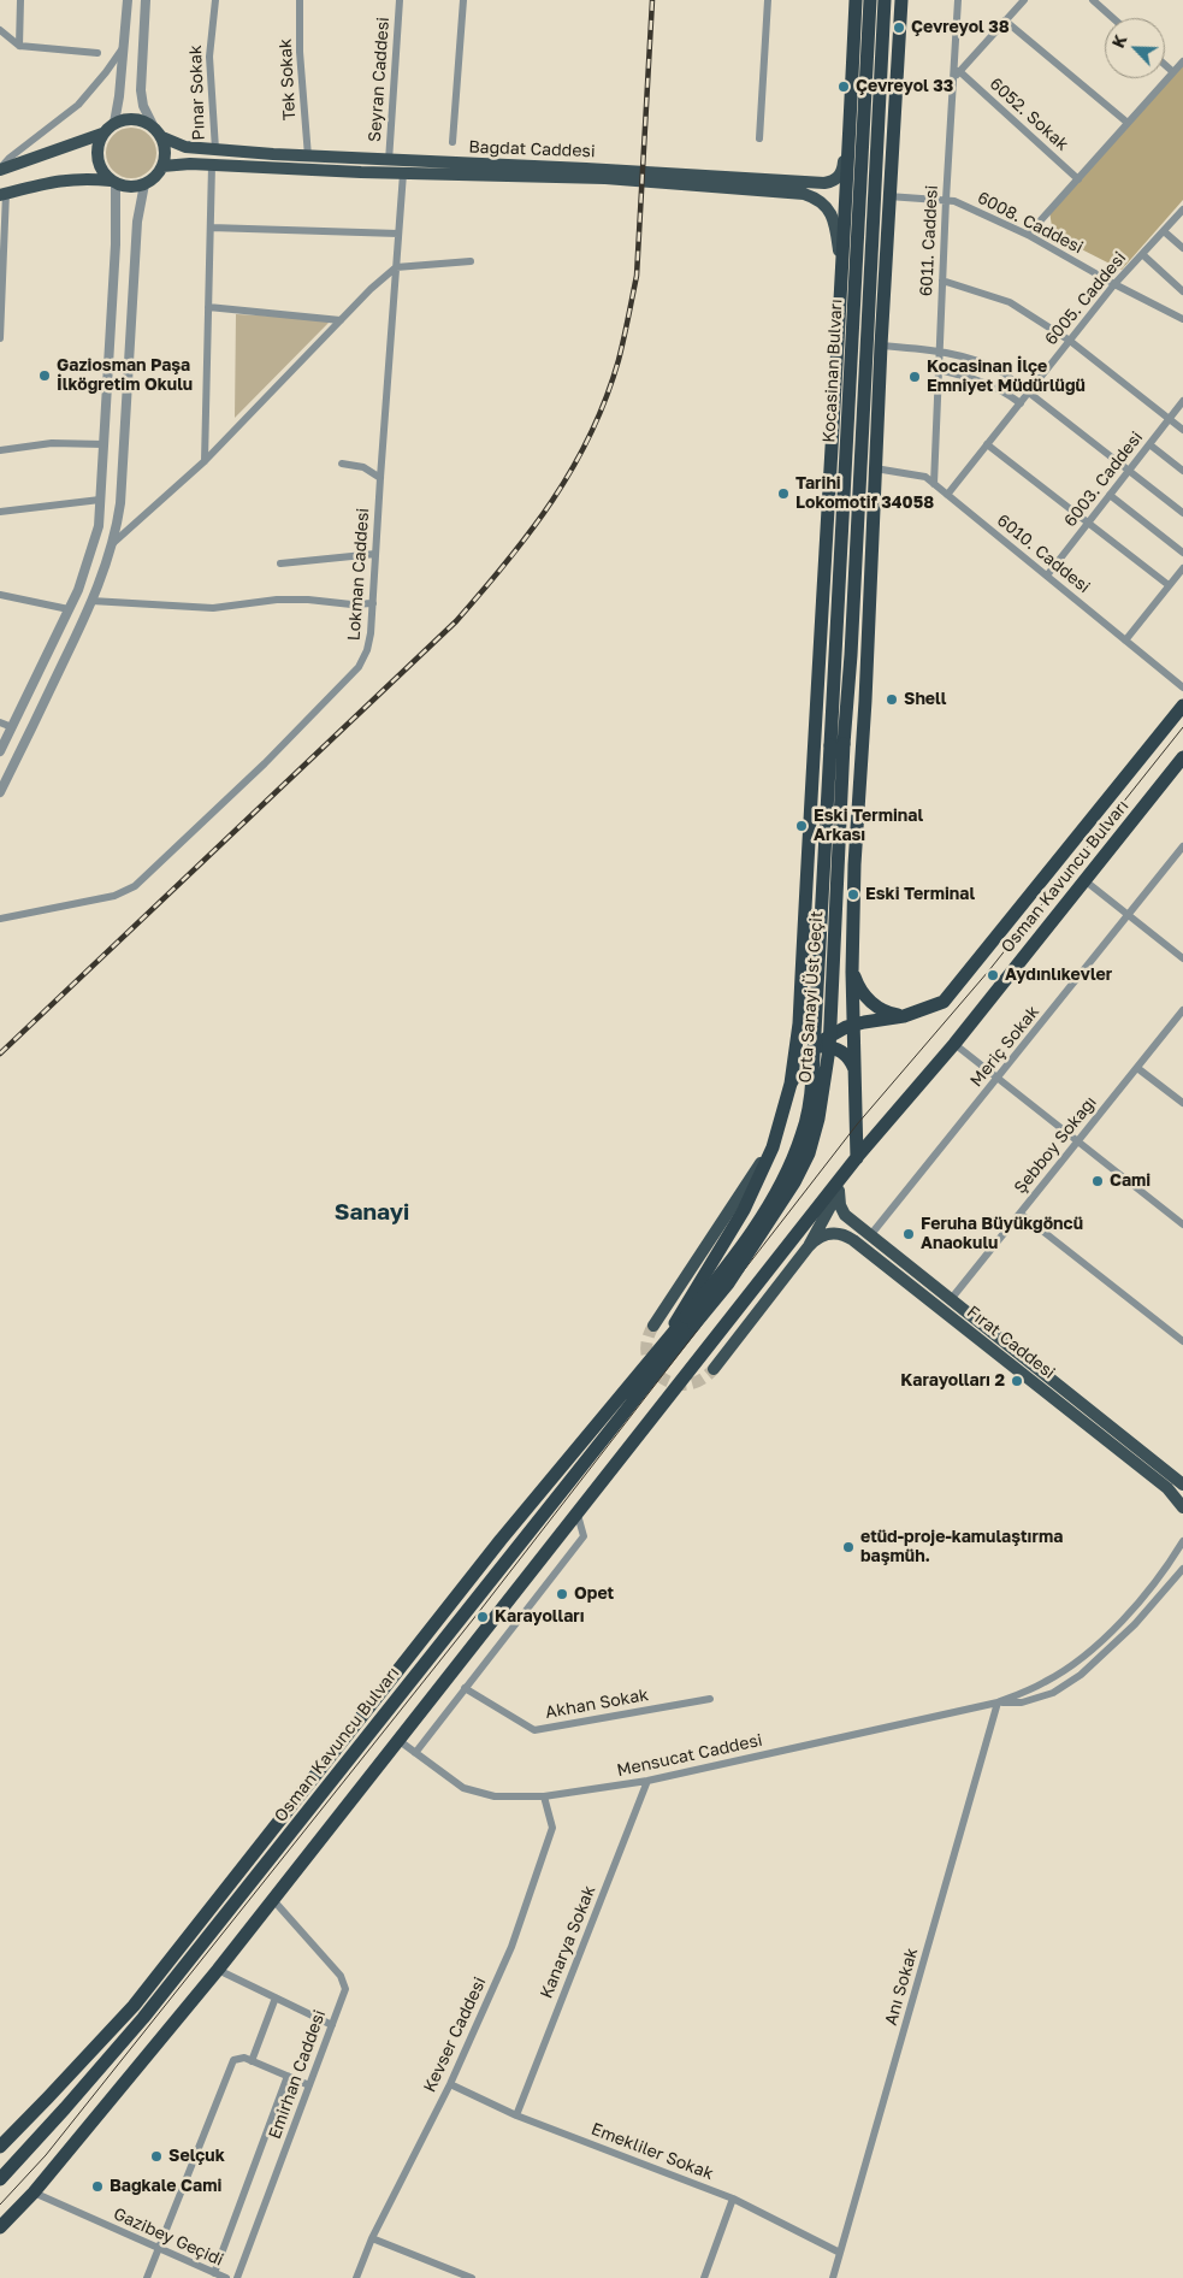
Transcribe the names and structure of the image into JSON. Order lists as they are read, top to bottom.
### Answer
{
  "streets": {
    "highway": ["Kocasinan Bulvarı", "Osman Kavuncu Bulvarı", "Orta Sanayi Üst Geçit"],
    "main road": ["Bağdat Caddesi", "Fırat Caddesi"],
    "street": [
      "Tek Sokak",
      "Seyran Caddesi",
      "Pınar Sokak",
      "6052. Sokak",
      "6008. Caddesi",
      "6011. Caddesi",
      "6005. Caddesi",
      "6003. Caddesi",
      "6010. Caddesi",
      "Lokman Caddesi",
      "Meriç Sokak",
      "Şebboy Sokağı",
      "Akhan Sokak",
      "Mensucat Caddesi",
      "Kanarya Sokak",
      "Anı Sokak",
      "Kevser Caddesi",
      "Emirhan Caddesi",
      "Emekliler Sokak",
      "Gazibey Geçidi"
    ]
  },
  "crossings": [
    ["Tek Sokak", "Bağdat Caddesi"],
    ["Seyran Caddesi", "Bağdat Caddesi"],
    ["Pınar Sokak", "Bağdat Caddesi"],
    ["Bağdat Caddesi", "Lokman Caddesi"],
    ["6008. Caddesi", "6011. Caddesi"],
    ["6008. Caddesi", "6005. Caddesi"],
    ["6011. Caddesi", "6010. Caddesi"],
    ["6005. Caddesi", "6010. Caddesi"],
    ["Kocasinan Bulvarı", "Orta Sanayi Üst Geçit"],
    ["6003. Caddesi", "6010. Caddesi"],
    ["Osman Kavuncu Bulvarı", "Orta Sanayi Üst Geçit"],
    ["Meriç Sokak", "Fırat Caddesi"],
    ["Şebboy Sokağı", "Fırat Caddesi"],
    ["Mensucat Caddesi", "Kanarya Sokak"],
    ["Mensucat Caddesi", "Anı Sokak"],
    ["Mensucat Caddesi", "Kevser Caddesi"],
    ["Kanarya Sokak", "Emekliler Sokak"],
    ["Anı Sokak", "Emekliler Sokak"],
    ["Kevser Caddesi", "Emekliler Sokak"]
  ],
  "districts": ["Sanayi"],
  "places": [
    "Çevreyol 38",
    "Çevreyol 33",
    "Gaziosman Paşa İlköğretim Okulu",
    "Kocasinan İlçe Emniyet Müdürlüğü",
    "Tarihi Lokomotif 34058",
    "Shell",
    "Eski Terminal Arkası",
    "Eski Terminal",
    "Aydınlıkevler",
    "Cami",
    "Feruha Büyükgöncü Anaokulu",
    "Karayolları 2",
    "etüd-proje-kamulaştırma başmüh.",
    "Opet",
    "Karayolları",
    "Selçuk",
    "Bağkale Cami"
  ],
  "north": "top left"
}
